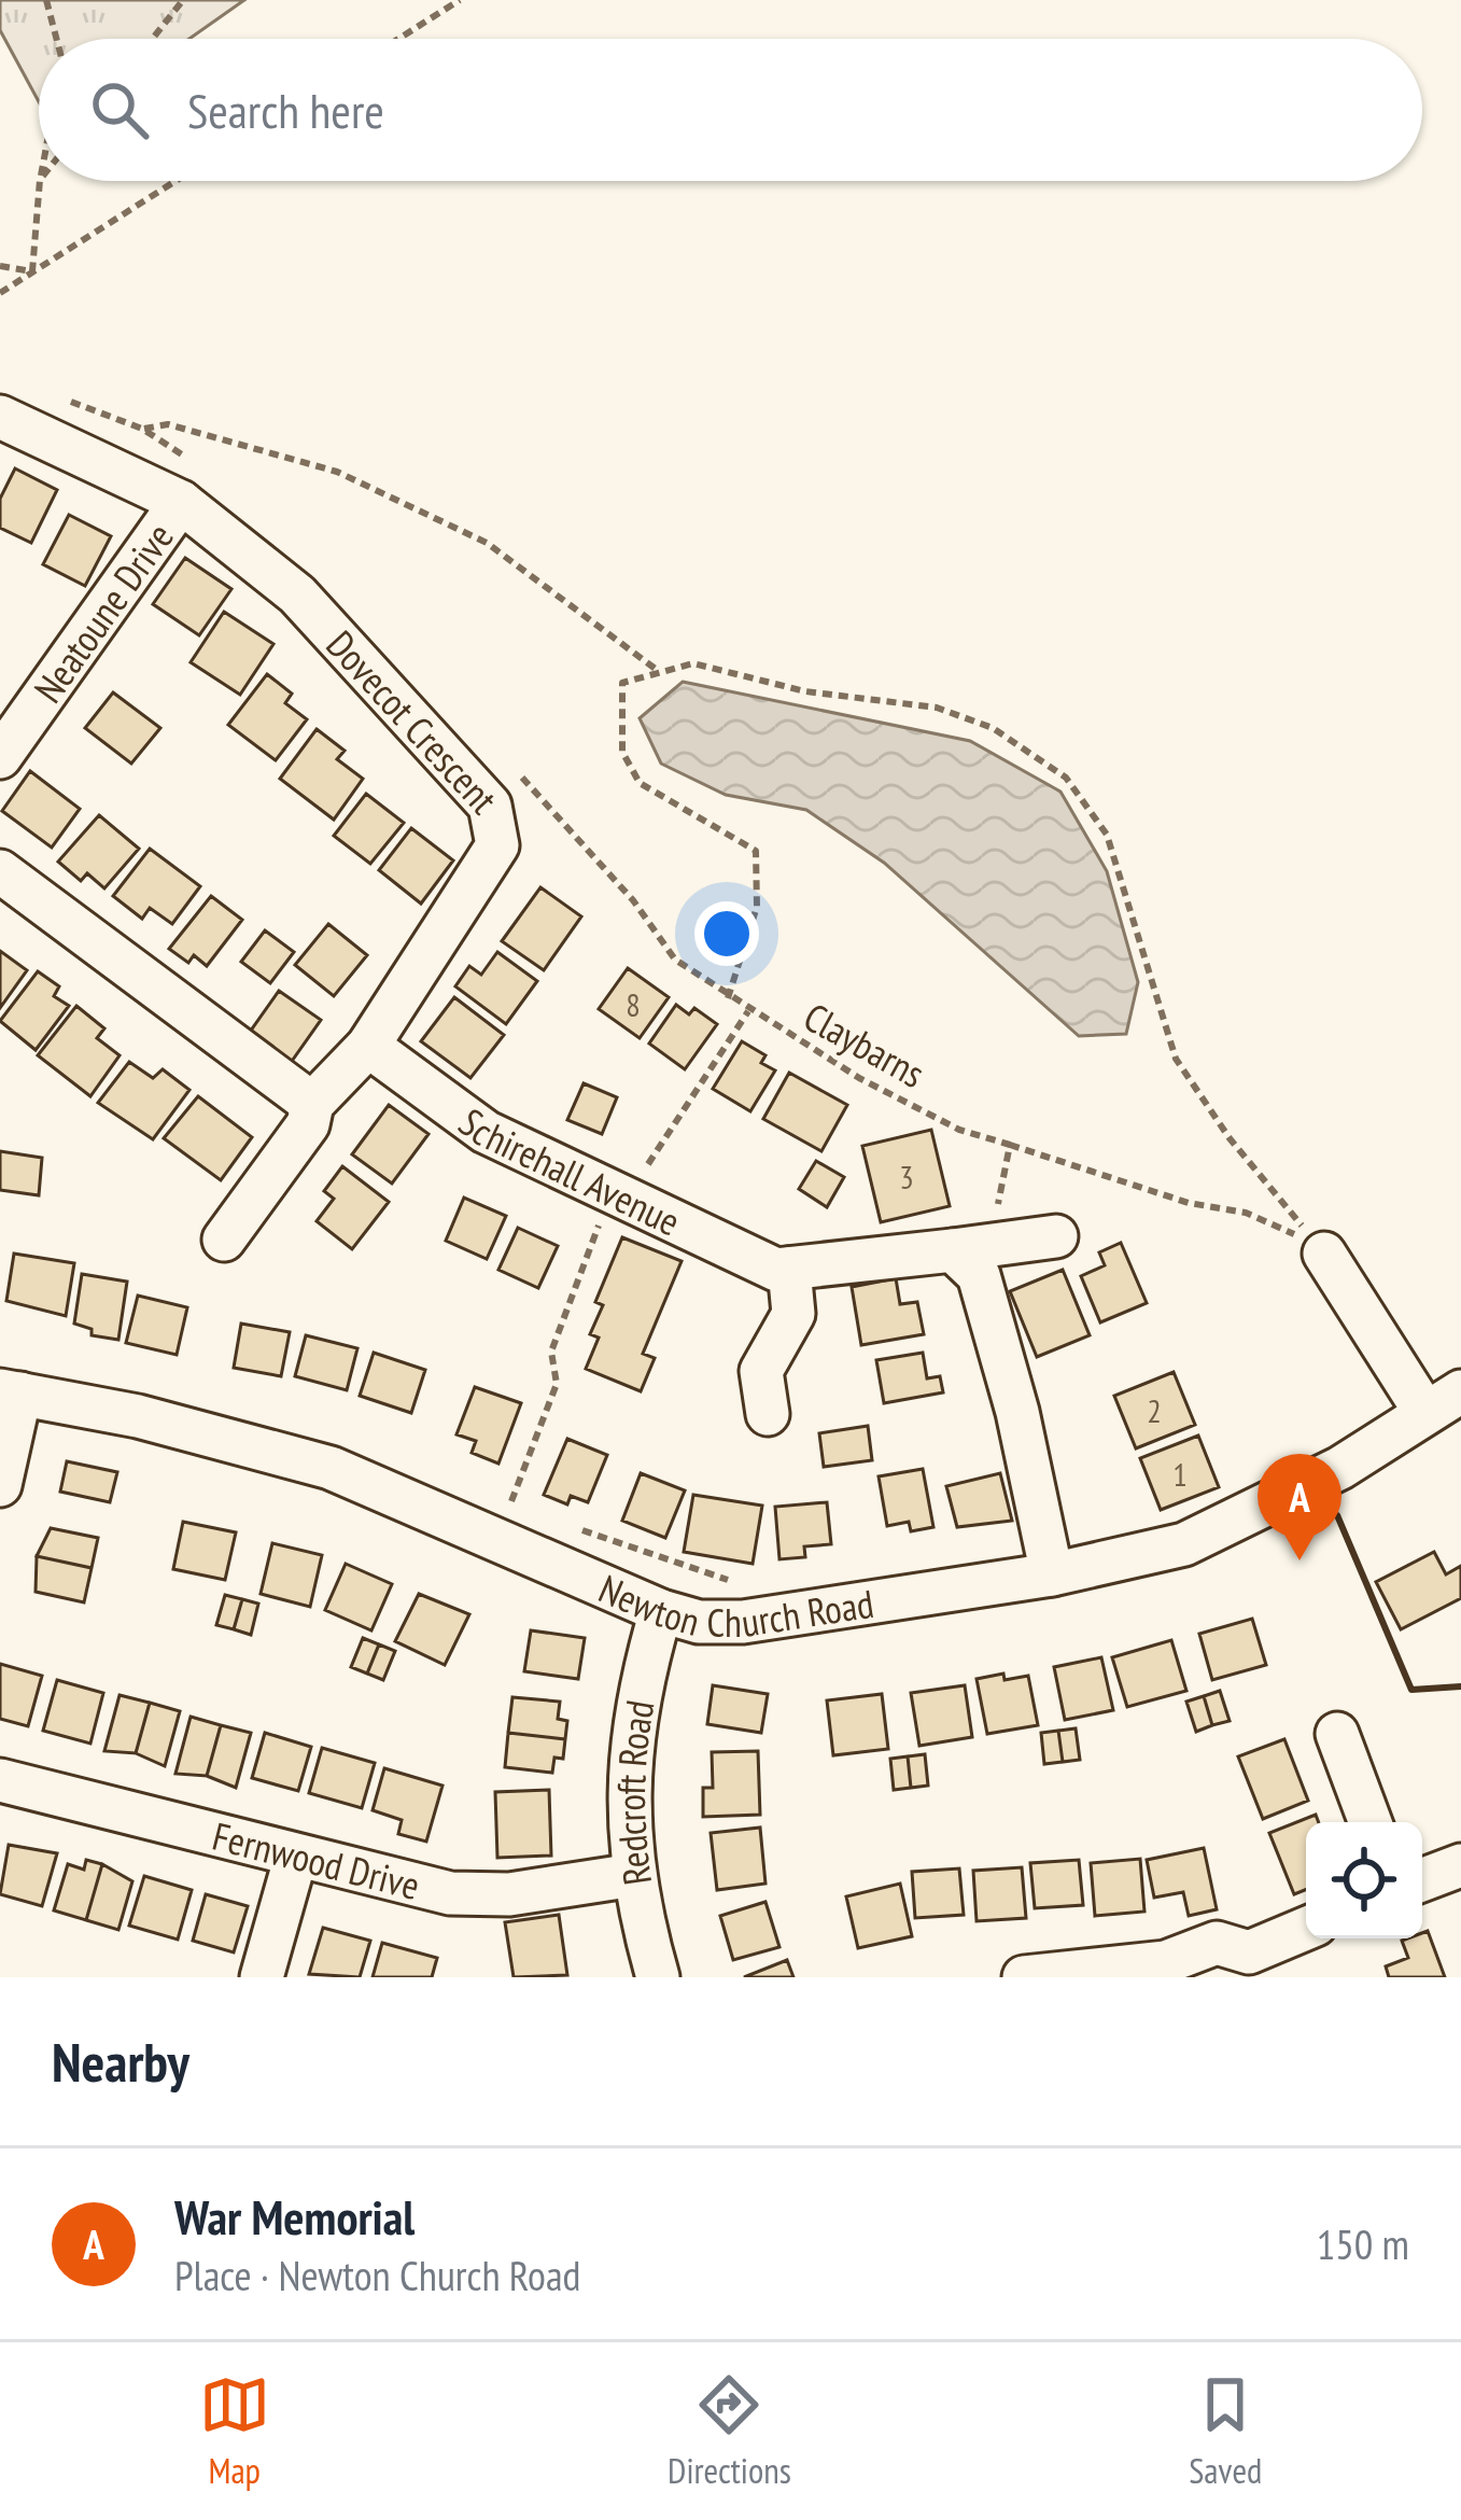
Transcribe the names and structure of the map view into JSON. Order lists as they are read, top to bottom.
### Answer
{
  "streets": {
    "street": [
      "Neatoune Drive",
      "Dovecot Crescent",
      "Schirehall Avenue",
      "Newton Church Road",
      "Redcroft Road",
      "Fernwood Drive"
    ],
    "path": ["Claybarns"]
  },
  "crossings": [
    ["Neatoune Drive", "Dovecot Crescent"],
    ["Dovecot Crescent", "Schirehall Avenue"],
    ["Newton Church Road", "Redcroft Road"],
    ["Redcroft Road", "Fernwood Drive"]
  ],
  "house_numbers": [
    "8",
    "3",
    "2",
    "1"
  ],
  "page": {
    "search": "Search here",
    "pins": "A",
    "heading": "Nearby",
    "list": [
      {
        "mark": "A",
        "name": "War Memorial",
        "note": "Place · Newton Church Road",
        "value": "150 m"
      }
    ],
    "nav": ["Map", "Directions", "Saved"]
  }
}
